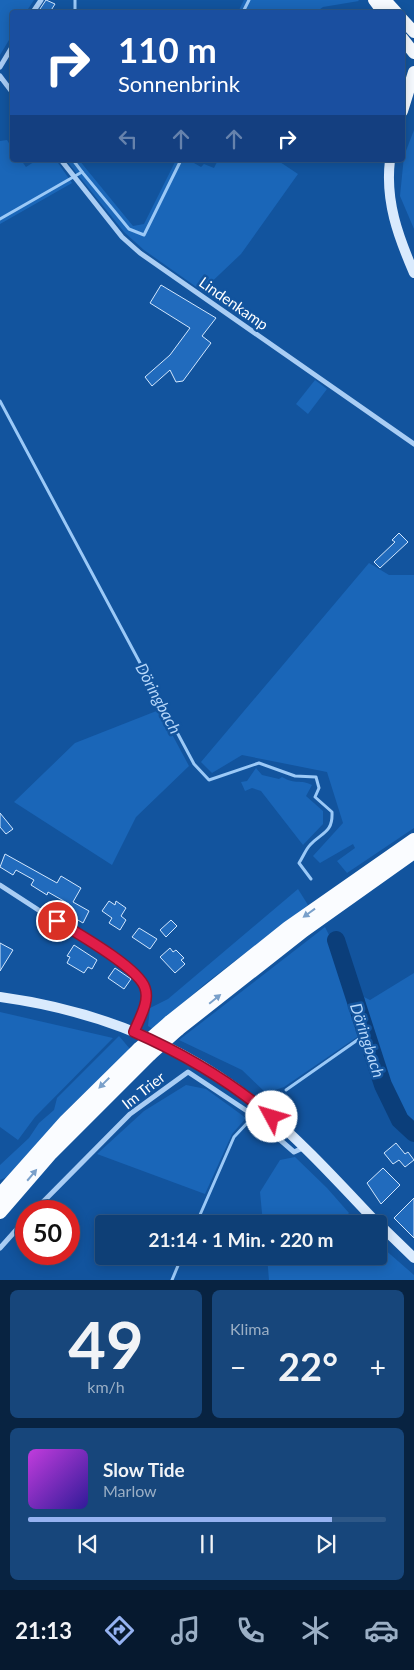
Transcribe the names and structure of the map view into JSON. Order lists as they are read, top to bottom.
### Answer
{
  "streets": {
    "street": ["Lindenkamp", "Im Trier"]
  },
  "water": ["Döringbach"],
  "page": {
    "turn": ["110 m", "Sonnenbrink"],
    "limit": "50",
    "trip": "21:14 · 1 Min. · 220 m",
    "tile": [
      ["49", "km/h"],
      "Klima"
    ],
    "heat": ["−", "22°", "+"],
    "song": ["Slow Tide", "Marlow"],
    "tabs": "21:13"
  }
}
